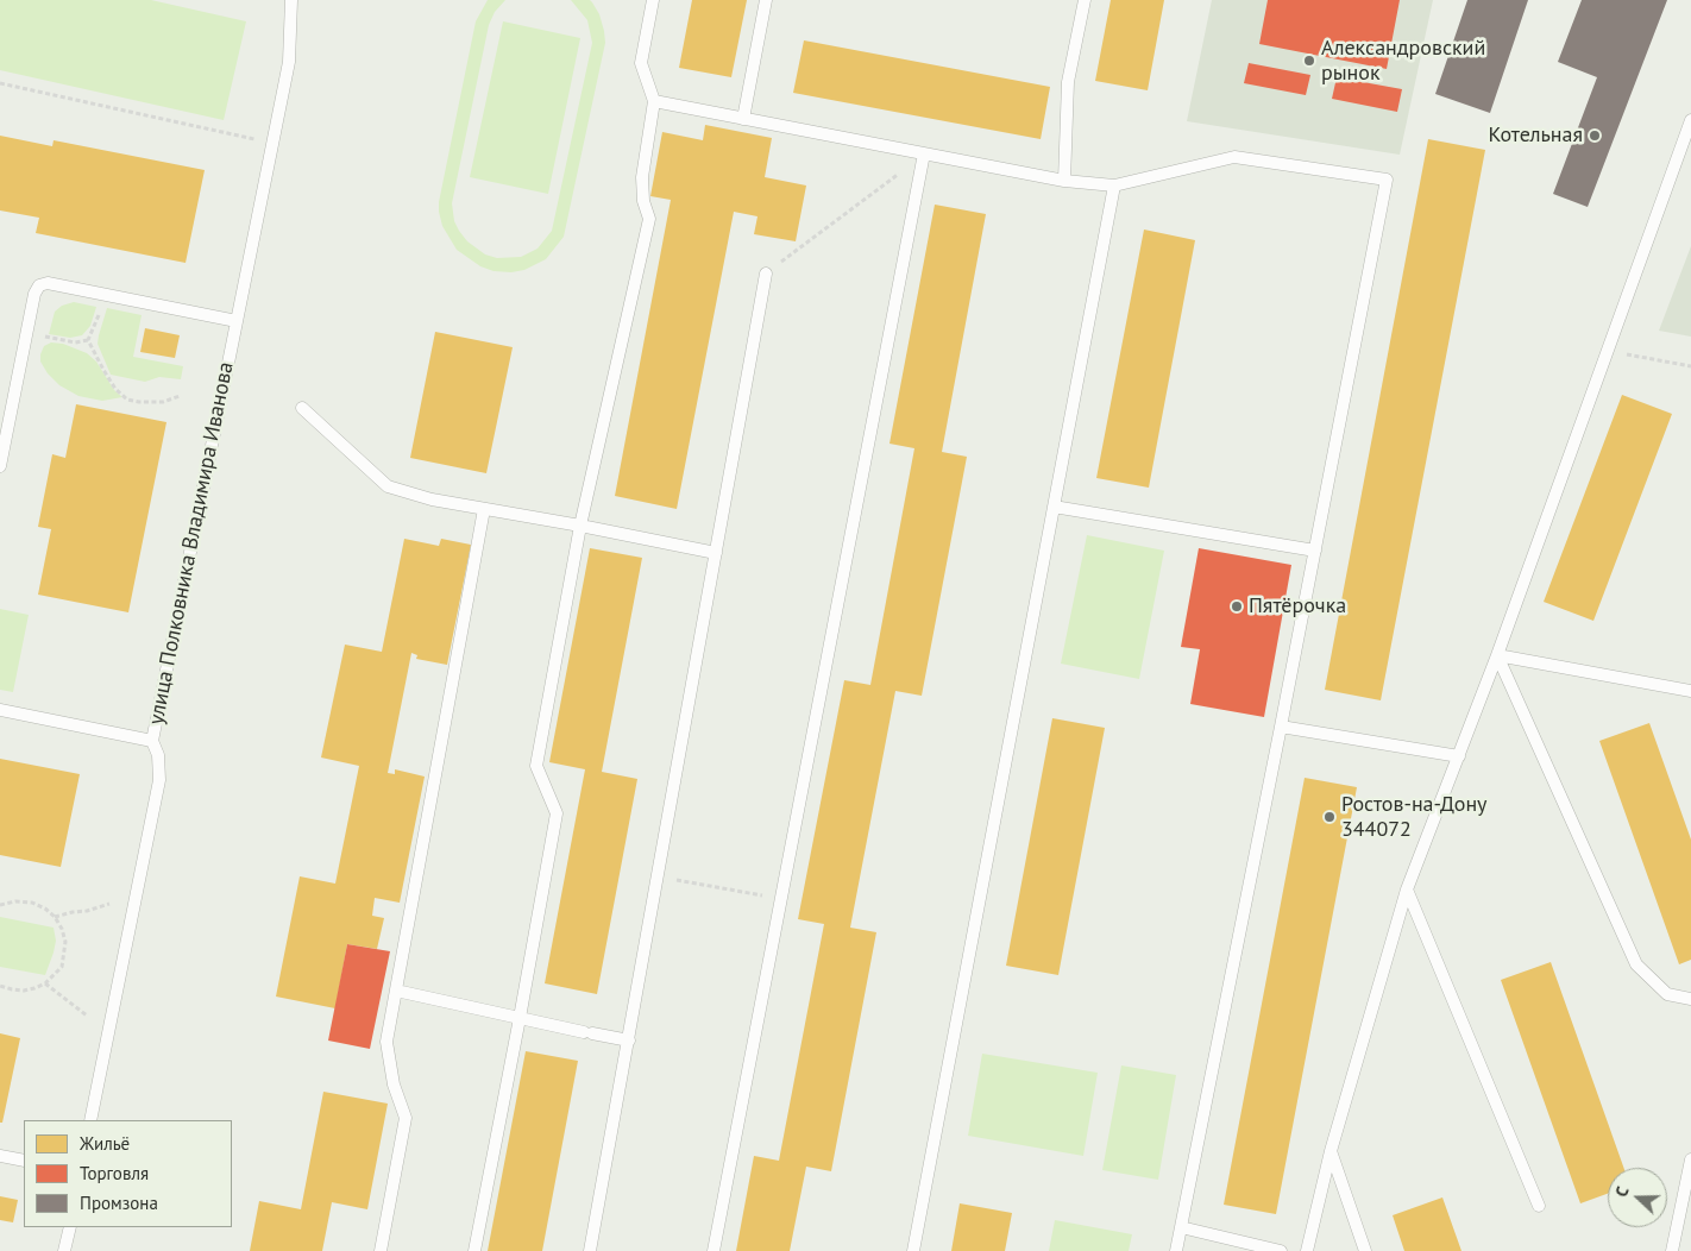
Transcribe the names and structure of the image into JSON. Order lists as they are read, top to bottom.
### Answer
{
  "streets": {
    "lane": ["улица Полковника Владимира Иванова"]
  },
  "places": [
    "Александровский рынок",
    "Котельная",
    "Пятёрочка",
    "Ростов-на-Дону 344072"
  ],
  "legend": ["Жильё", "Торговля", "Промзона"],
  "north": "left"
}
